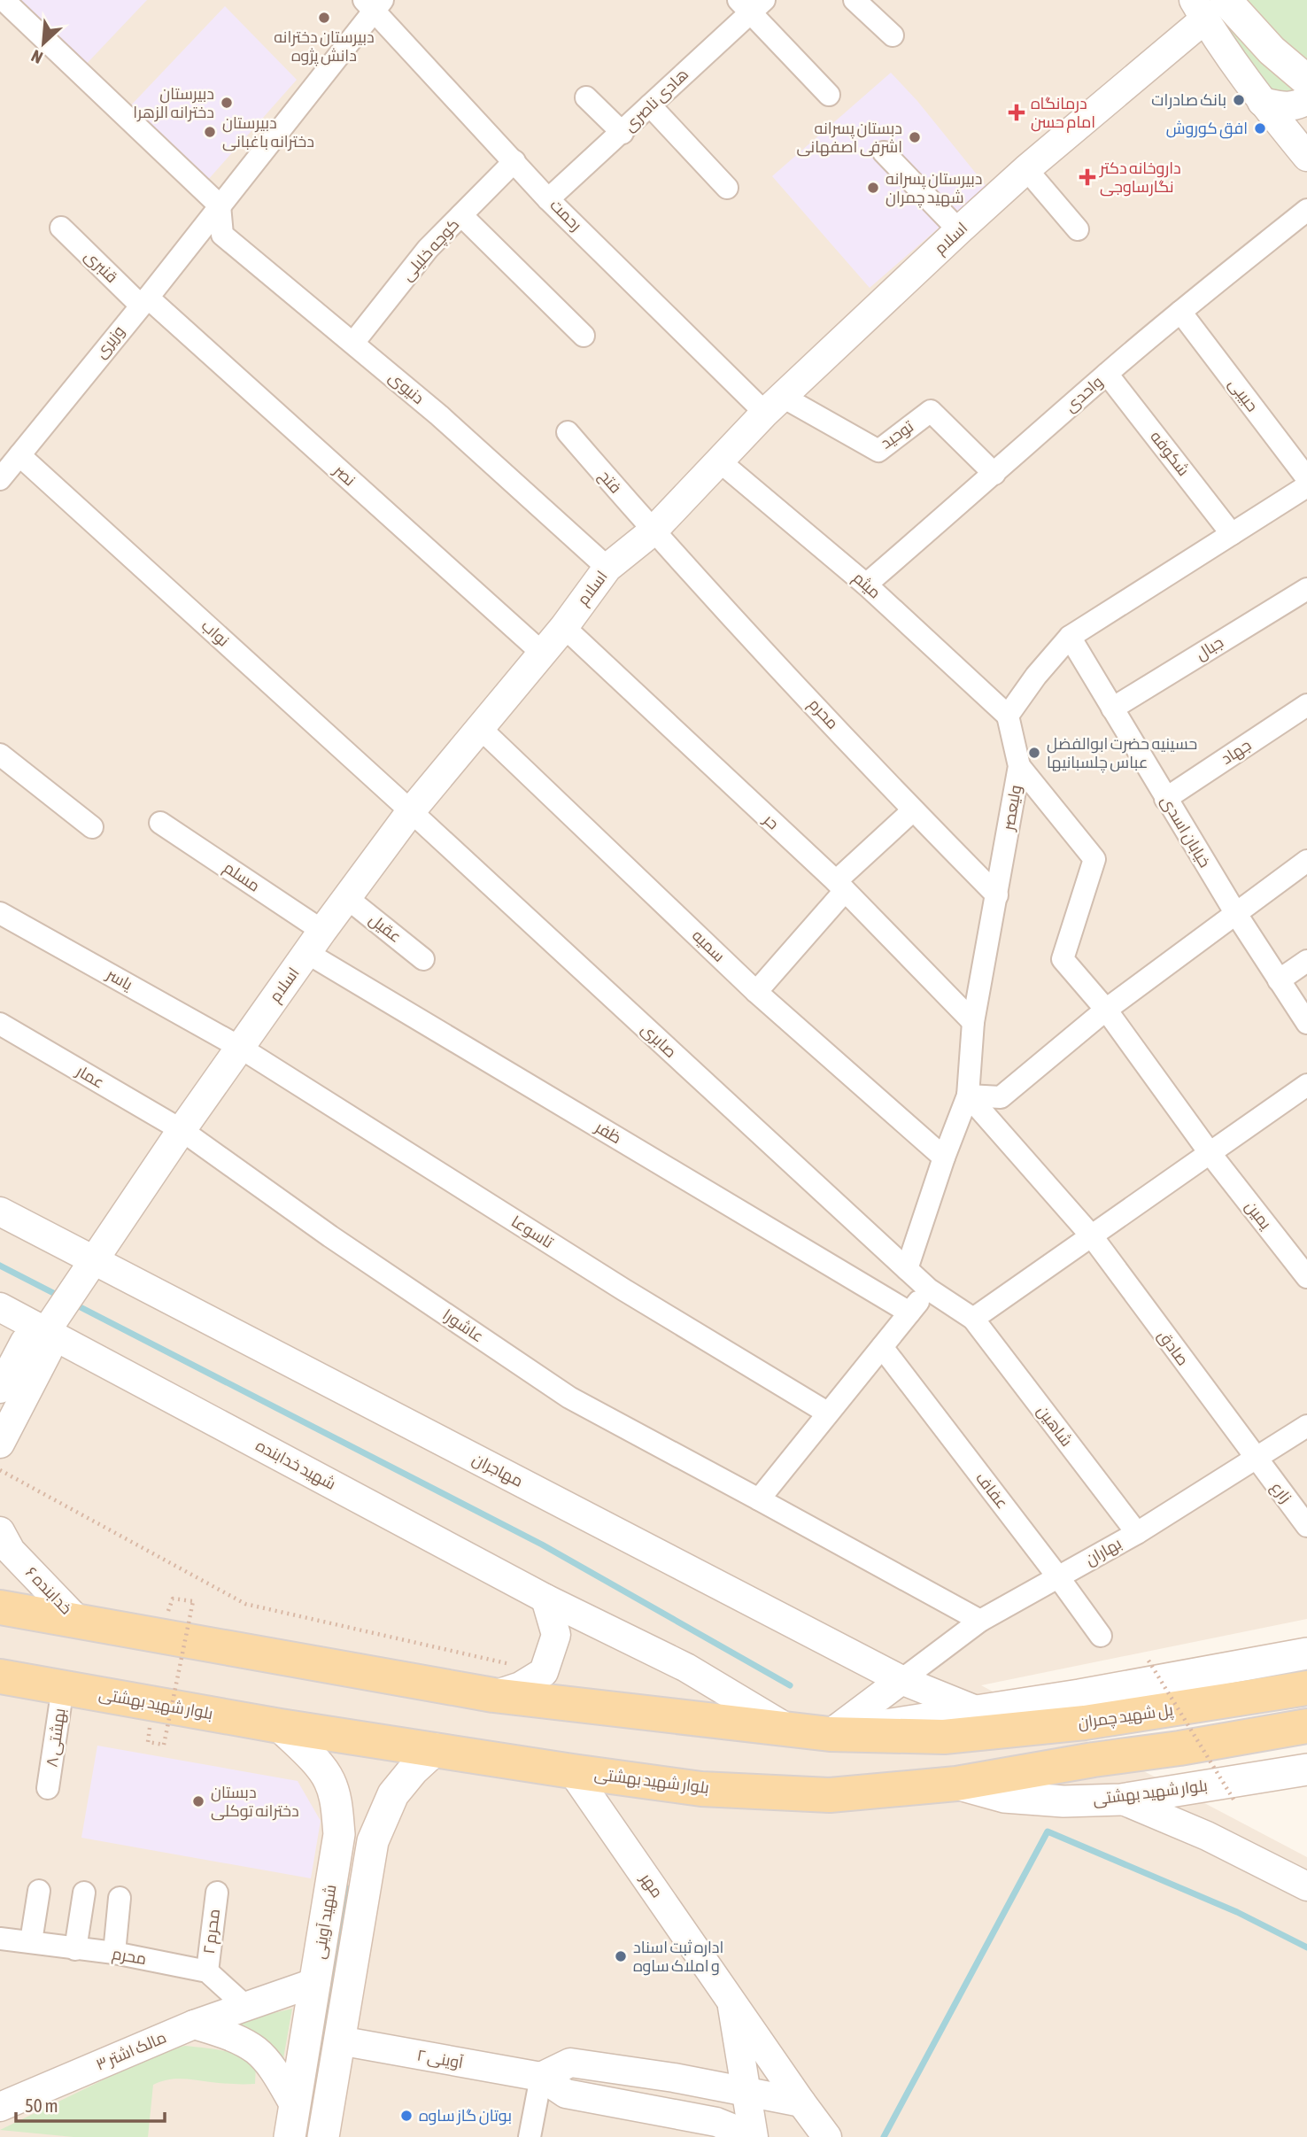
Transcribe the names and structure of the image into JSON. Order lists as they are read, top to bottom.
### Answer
{
  "streets": {
    "main road": ["بلوار شهید بهشتی", "پل شهید چمران", "شهید آوینی"],
    "street": [
      "هادی ناصری",
      "رحمت",
      "اسلام",
      "کوچه خلیلی",
      "قنبری",
      "وزیری",
      "دنیوی",
      "واحدی",
      "حبیبی",
      "توحید",
      "شکوفه",
      "نصر",
      "فتح",
      "میثم",
      "نواب",
      "جبال",
      "محرم",
      "جهاد",
      "ولیعصر",
      "حر",
      "خیابان اسدی",
      "مسلم",
      "عقیل",
      "سمیه",
      "یاسر",
      "صابری",
      "عمار",
      "ظفر",
      "یمین",
      "تاسوعا",
      "عاشورا",
      "صادق",
      "شاهین",
      "شهید خدابنده",
      "مهاجران",
      "عفاف",
      "زارع",
      "بهاران",
      "خدابنده ۶",
      "بهشتی ۸",
      "مهر",
      "محرم ۲",
      "مالک اشتر ۳",
      "۲ آوینی"
    ]
  },
  "crossings": [
    ["هادی ناصری", "رحمت"],
    ["رحمت", "اسلام"],
    ["رحمت", "کوچه خلیلی"],
    ["رحمت", "وزیری"],
    ["رحمت", "توحید"],
    ["اسلام", "دنیوی"],
    ["اسلام", "توحید"],
    ["اسلام", "نصر"],
    ["اسلام", "فتح"],
    ["اسلام", "میثم"],
    ["اسلام", "نواب"],
    ["اسلام", "محرم"],
    ["اسلام", "حر"],
    ["اسلام", "مسلم"],
    ["اسلام", "عقیل"],
    ["اسلام", "سمیه"],
    ["اسلام", "یاسر"],
    ["اسلام", "صابری"],
    ["اسلام", "عمار"],
    ["اسلام", "ظفر"],
    ["اسلام", "تاسوعا"],
    ["اسلام", "عاشورا"],
    ["اسلام", "شهید خدابنده"],
    ["اسلام", "مهاجران"],
    ["کوچه خلیلی", "دنیوی"],
    ["قنبری", "وزیری"],
    ["قنبری", "نصر"],
    ["وزیری", "دنیوی"],
    ["وزیری", "نصر"],
    ["وزیری", "نواب"],
    ["واحدی", "حبیبی"],
    ["واحدی", "توحید"],
    ["واحدی", "شکوفه"],
    ["واحدی", "میثم"],
    ["فتح", "محرم"],
    ["میثم", "ولیعصر"],
    ["نواب", "صابری"],
    ["جبال", "خیابان اسدی"],
    ["محرم", "ولیعصر"],
    ["محرم", "محرم ۲"],
    ["جهاد", "خیابان اسدی"],
    ["ولیعصر", "حر"],
    ["ولیعصر", "سمیه"],
    ["ولیعصر", "صابری"],
    ["ولیعصر", "یمین"],
    ["ولیعصر", "صادق"],
    ["مسلم", "ظفر"],
    ["یاسر", "تاسوعا"],
    ["صابری", "شاهین"],
    ["عمار", "عاشورا"],
    ["عاشورا", "بهاران"],
    ["صادق", "زارع"],
    ["صادق", "بهاران"],
    ["شاهین", "بهاران"],
    ["مهاجران", "بهاران"],
    ["عفاف", "بهاران"],
    ["زارع", "بهاران"],
    ["بلوار شهید بهشتی", "بهشتی ۸"],
    ["بلوار شهید بهشتی", "مهر"],
    ["بلوار شهید بهشتی", "شهید آوینی"],
    ["شهید آوینی", "مالک اشتر ۳"],
    ["شهید آوینی", "۲ آوینی"]
  ],
  "places": {
    "other": [
      "دبیرستان دخترانه دانش پژوه",
      "بانک صادرات",
      "دبیرستان دخترانه الزهرا",
      "افق کوروش",
      "دبیرستان دخترانه باغبانی",
      "دبستان پسرانه اشرفی اصفهانی",
      "دبیرستان پسرانه شهید چمران",
      "حسینیه حضرت ابوالفضل عباس چلسبانیها",
      "دبستان دخترانه توکلی",
      "اداره ثبت اسناد و املاک ساوه",
      "بوتان گاز ساوه"
    ],
    "health": ["درمانگاه امام حسن", "داروخانه دکتر نگارساوجی"]
  },
  "scale_bar": "50 m",
  "north": "bottom left"
}
